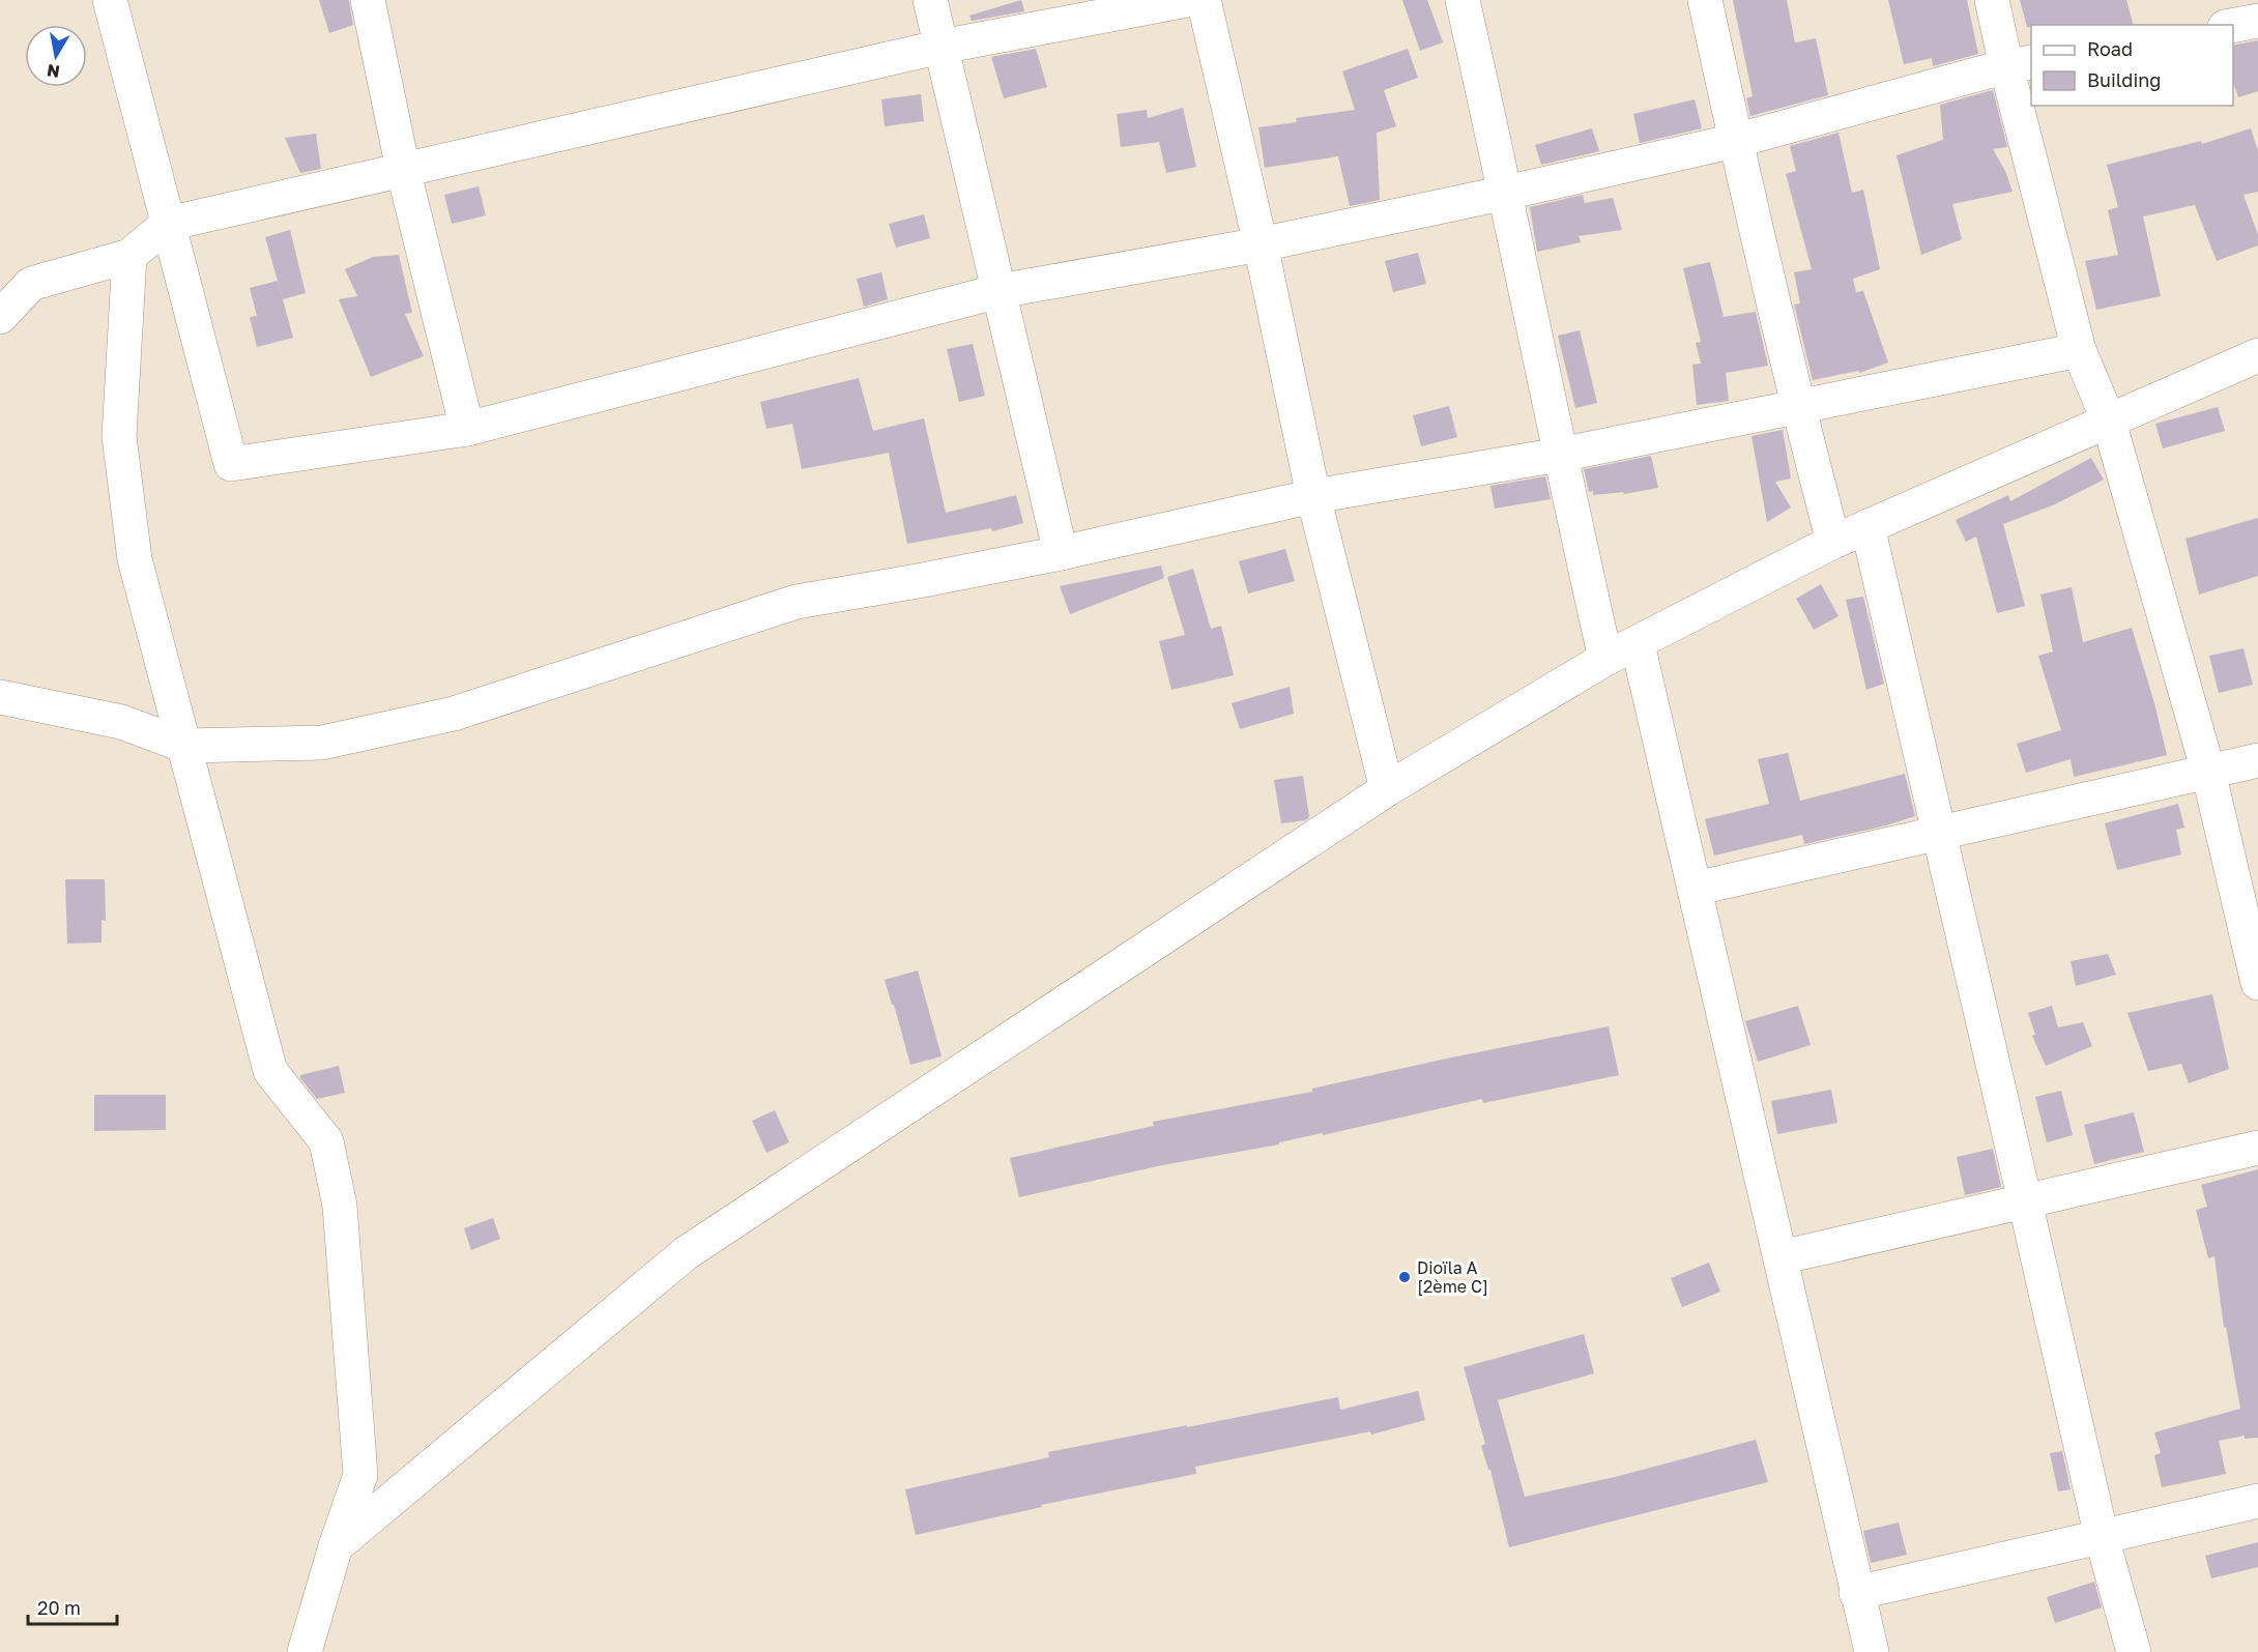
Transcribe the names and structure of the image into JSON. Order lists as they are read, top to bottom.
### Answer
{
  "places": ["Dioïla A [2ème C]"],
  "legend": ["Road", "Building"],
  "scale_bar": "20 m",
  "north": "bottom"
}
